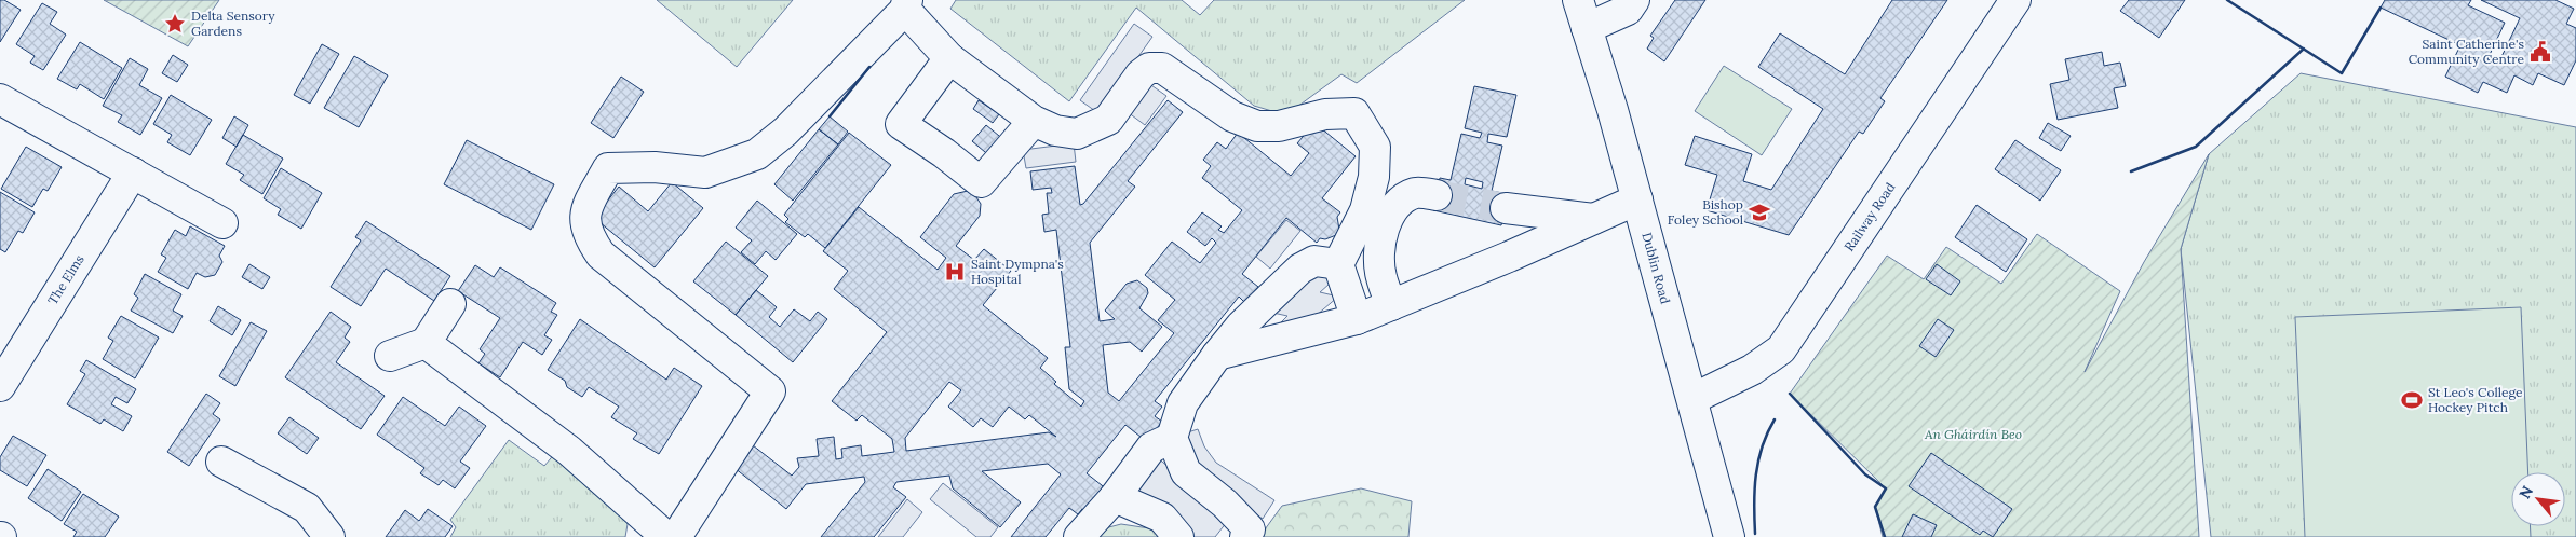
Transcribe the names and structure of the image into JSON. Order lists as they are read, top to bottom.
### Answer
{
  "streets": {
    "street": ["Railway Road", "Dublin Road", "The Elms"]
  },
  "crossings": [
    ["Railway Road", "Dublin Road"]
  ],
  "parks": ["An Gháirdín Beo"],
  "places": {
    "place": ["Delta Sensory Gardens"],
    "public building": ["Saint Catherine's Community Centre"],
    "school or university": ["Bishop Foley School"],
    "hospital": ["Saint Dympna's Hospital"],
    "sports": ["St Leo's College Hockey Pitch"]
  },
  "north": "top left"
}
